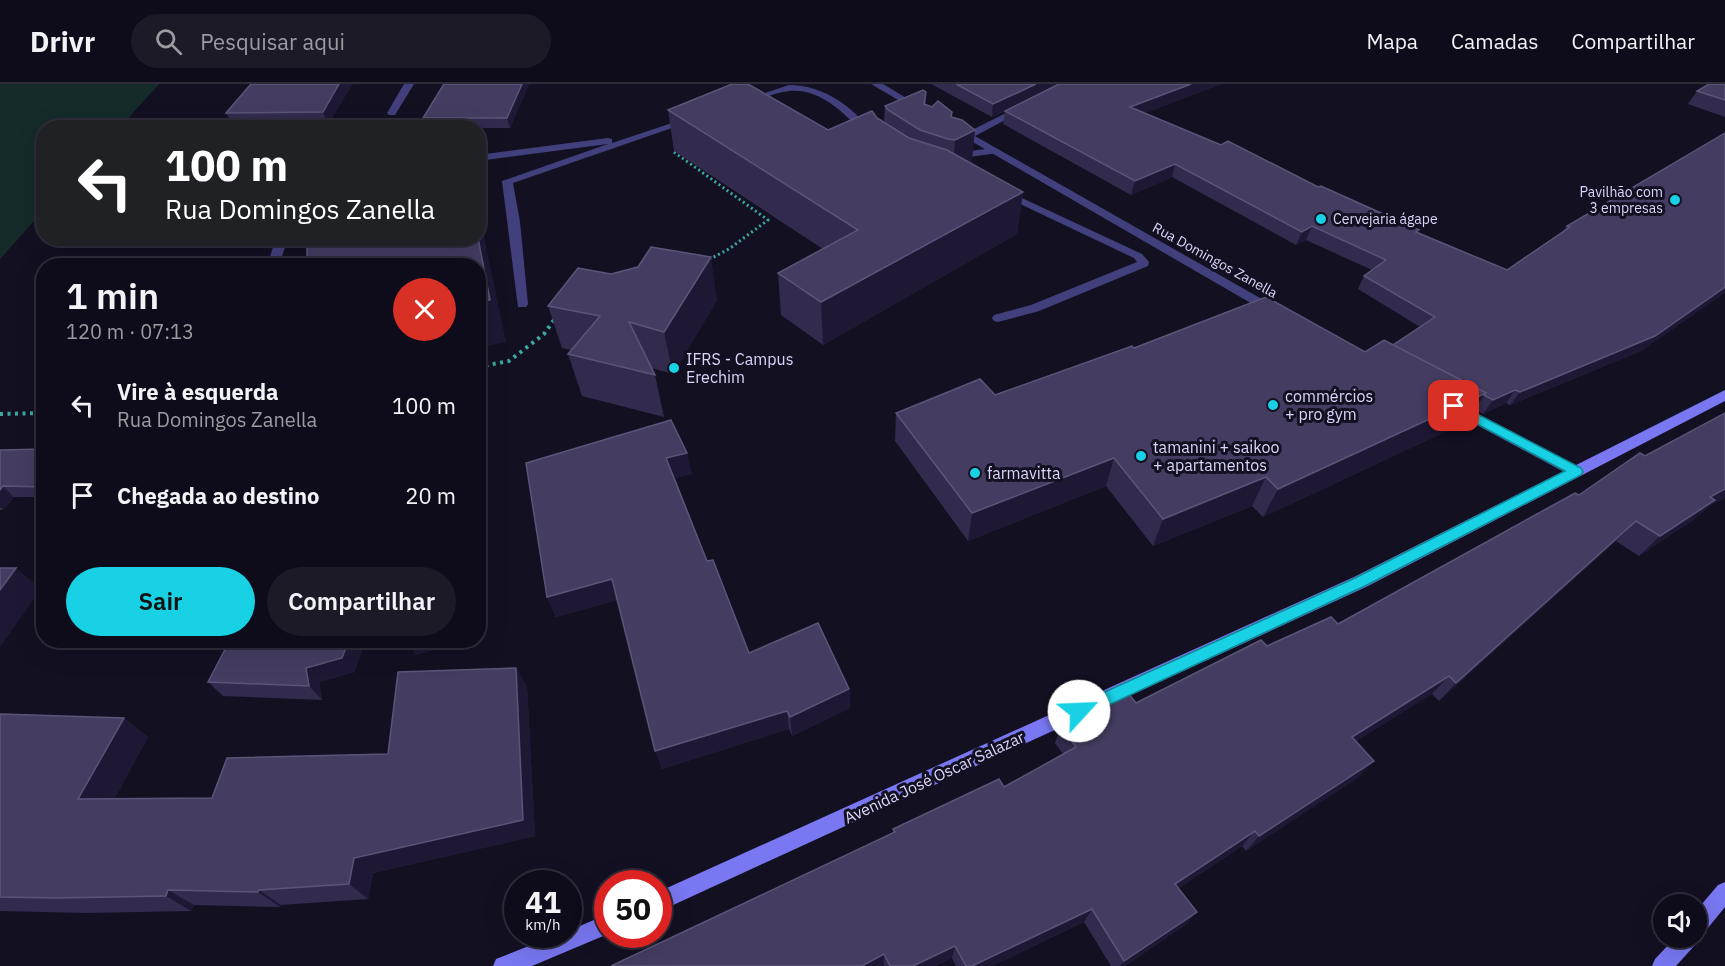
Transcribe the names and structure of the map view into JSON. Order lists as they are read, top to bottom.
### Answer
{
  "streets": {
    "main road": ["Avenida José Oscar Salazar"],
    "street": ["Rua Domingos Zanella"]
  },
  "places": [
    "Pavilhão com 3 empresas",
    "Cervejaria ágape",
    "IFRS - Campus Erechim",
    "commércios + pro gym",
    "tamanini + saikoo + apartamentos",
    "farmavitta"
  ],
  "page": {
    "header": "Drivr",
    "search": "Pesquisar aqui",
    "nav": ["Mapa", "Camadas", "Compartilhar"],
    "turn": ["100 m", "Rua Domingos Zanella"],
    "heading": ["1 min", "120 m · 07:13"],
    "list": [
      {
        "name": "Vire à esquerda",
        "note": "Rua Domingos Zanella",
        "value": "100 m"
      },
      {
        "name": "Chegada ao destino",
        "value": "20 m"
      }
    ],
    "buttons": ["Sair", "Compartilhar"],
    "speed": "41 km/h",
    "limit": "50"
  }
}
